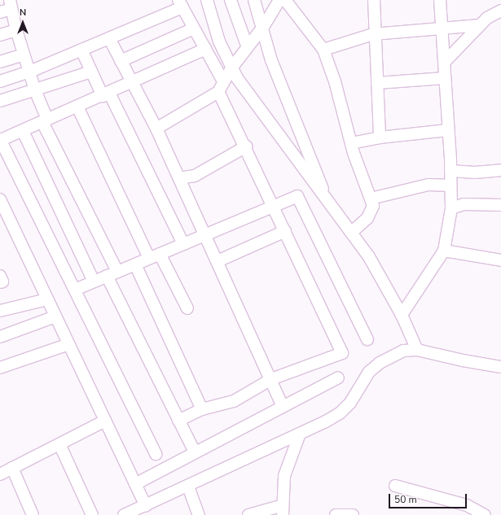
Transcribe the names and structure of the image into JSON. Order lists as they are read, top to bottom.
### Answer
{
  "scale_bar": "50 m",
  "north": "top"
}
